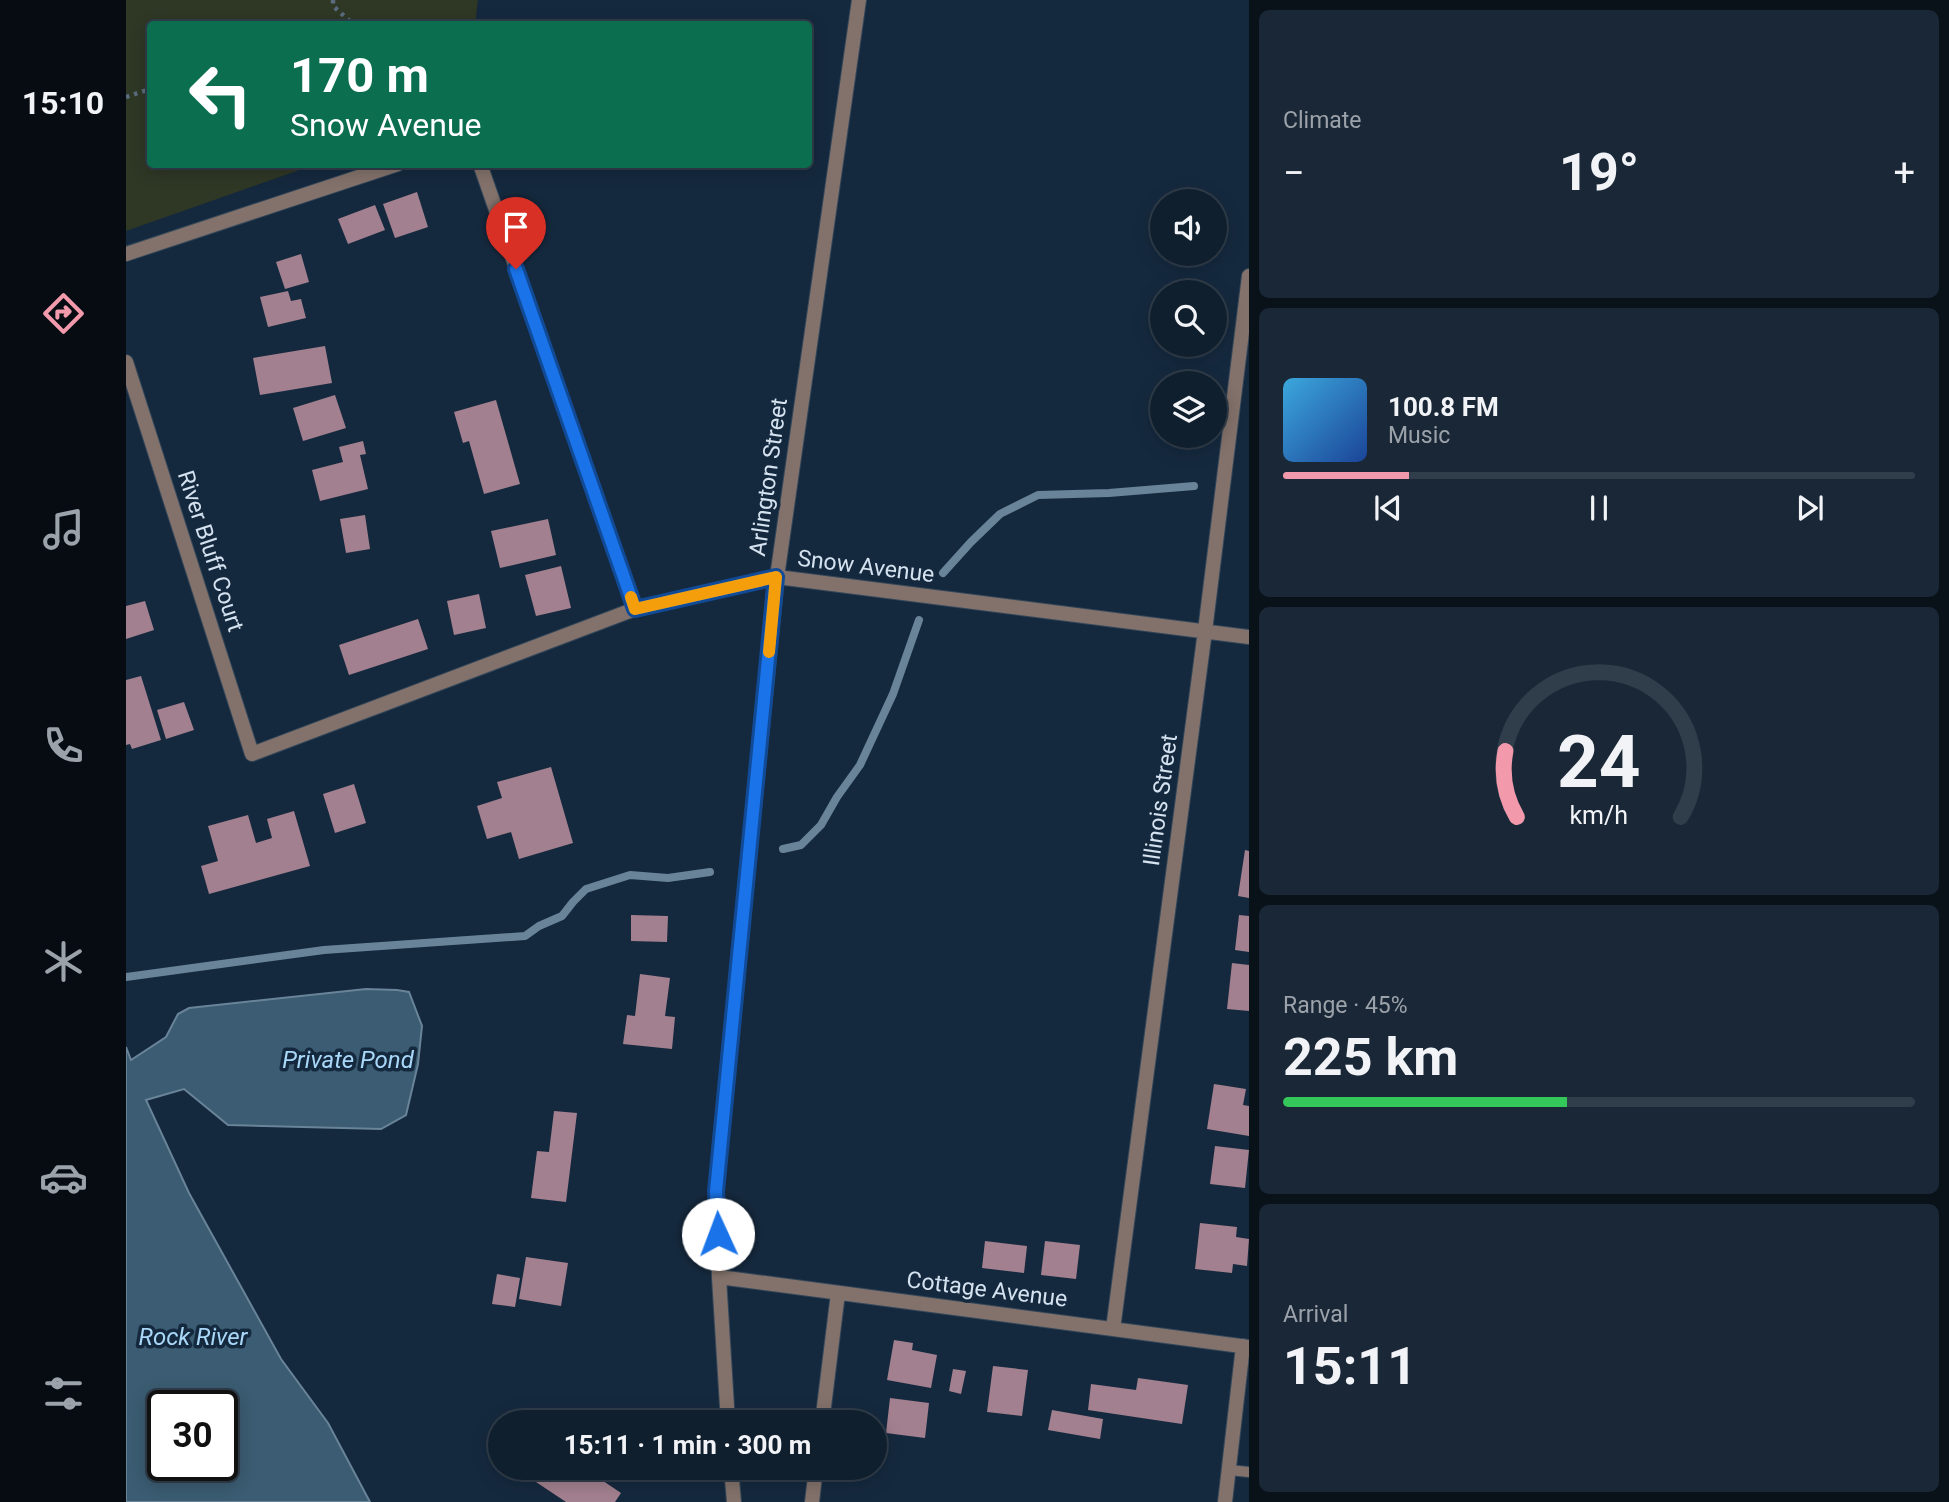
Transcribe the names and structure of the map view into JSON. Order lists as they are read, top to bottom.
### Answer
{
  "streets": {
    "street": [
      "Arlington Street",
      "River Bluff Court",
      "Snow Avenue",
      "Illinois Street",
      "Cottage Avenue"
    ]
  },
  "crossings": [
    ["Arlington Street", "Snow Avenue"],
    ["Arlington Street", "Cottage Avenue"],
    ["River Bluff Court", "Snow Avenue"],
    ["Snow Avenue", "Illinois Street"],
    ["Illinois Street", "Cottage Avenue"]
  ],
  "water": ["Private Pond", "Rock River"],
  "page": {
    "tabs": "15:10",
    "tile": [
      "Climate",
      ["Range · 45%", "225 km"],
      ["Arrival", "15:11"]
    ],
    "turn": ["170 m", "Snow Avenue"],
    "heat": ["−", "19°", "+"],
    "song": ["100.8 FM", "Music"],
    "limit": "30",
    "trip": "15:11 · 1 min · 300 m",
    "gauge": ["24", "km/h"]
  }
}
